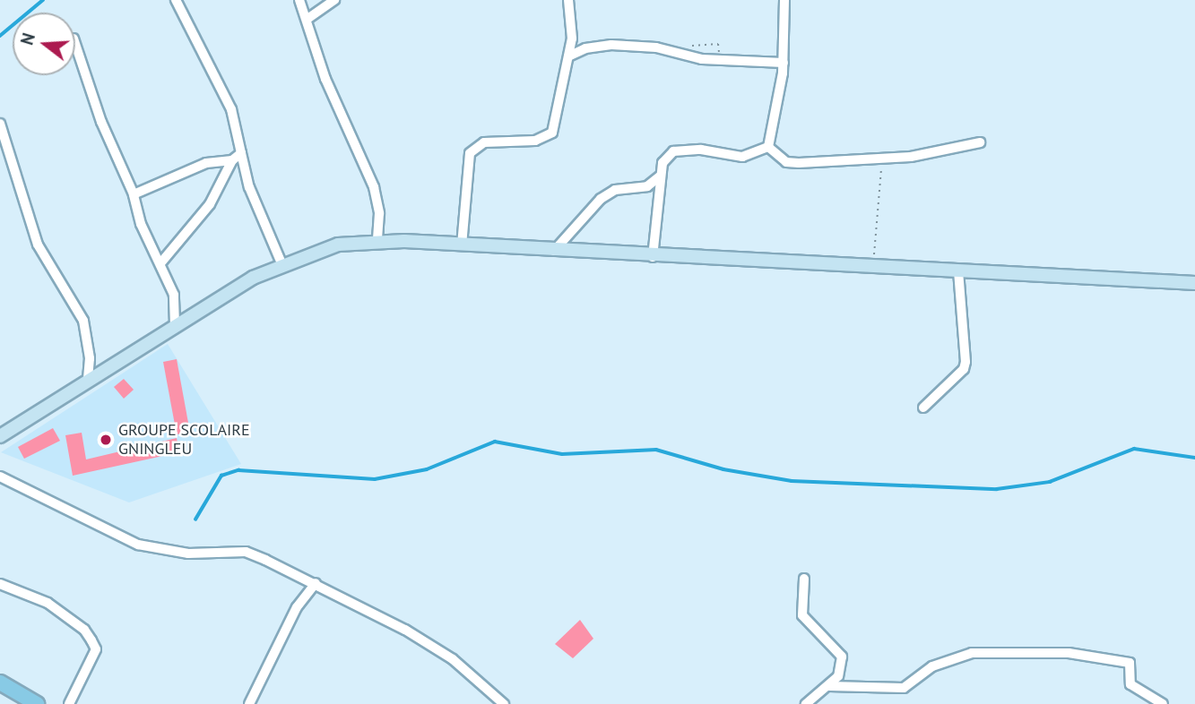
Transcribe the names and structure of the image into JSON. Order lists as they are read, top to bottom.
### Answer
{
  "places": ["GROUPE SCOLAIRE GNINGLEU"],
  "north": "left"
}
